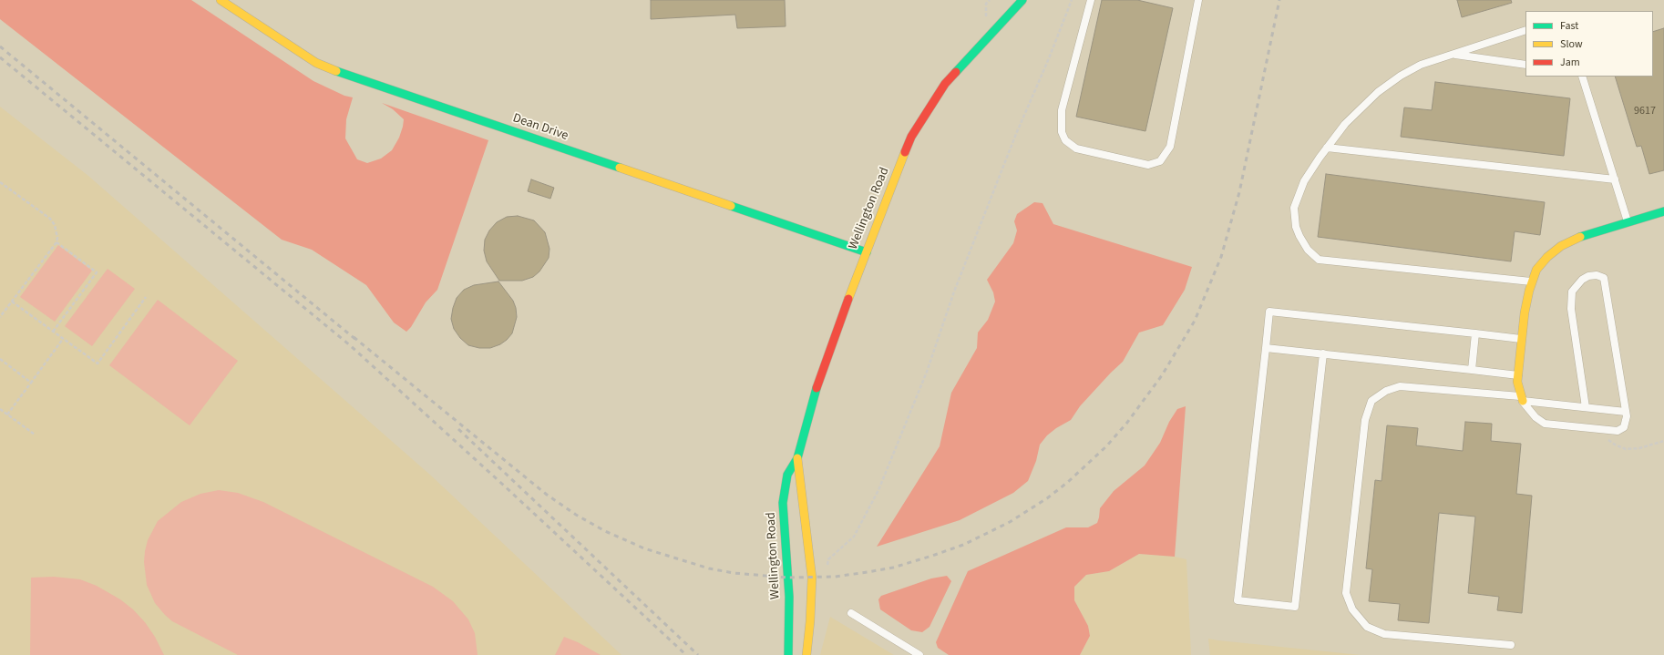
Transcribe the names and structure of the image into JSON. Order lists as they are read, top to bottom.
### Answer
{
  "streets": {
    "street": ["Dean Drive", "Wellington Road"]
  },
  "crossings": [
    ["Dean Drive", "Wellington Road"]
  ],
  "house_numbers": ["9617"],
  "legend": ["Fast", "Slow", "Jam"]
}
